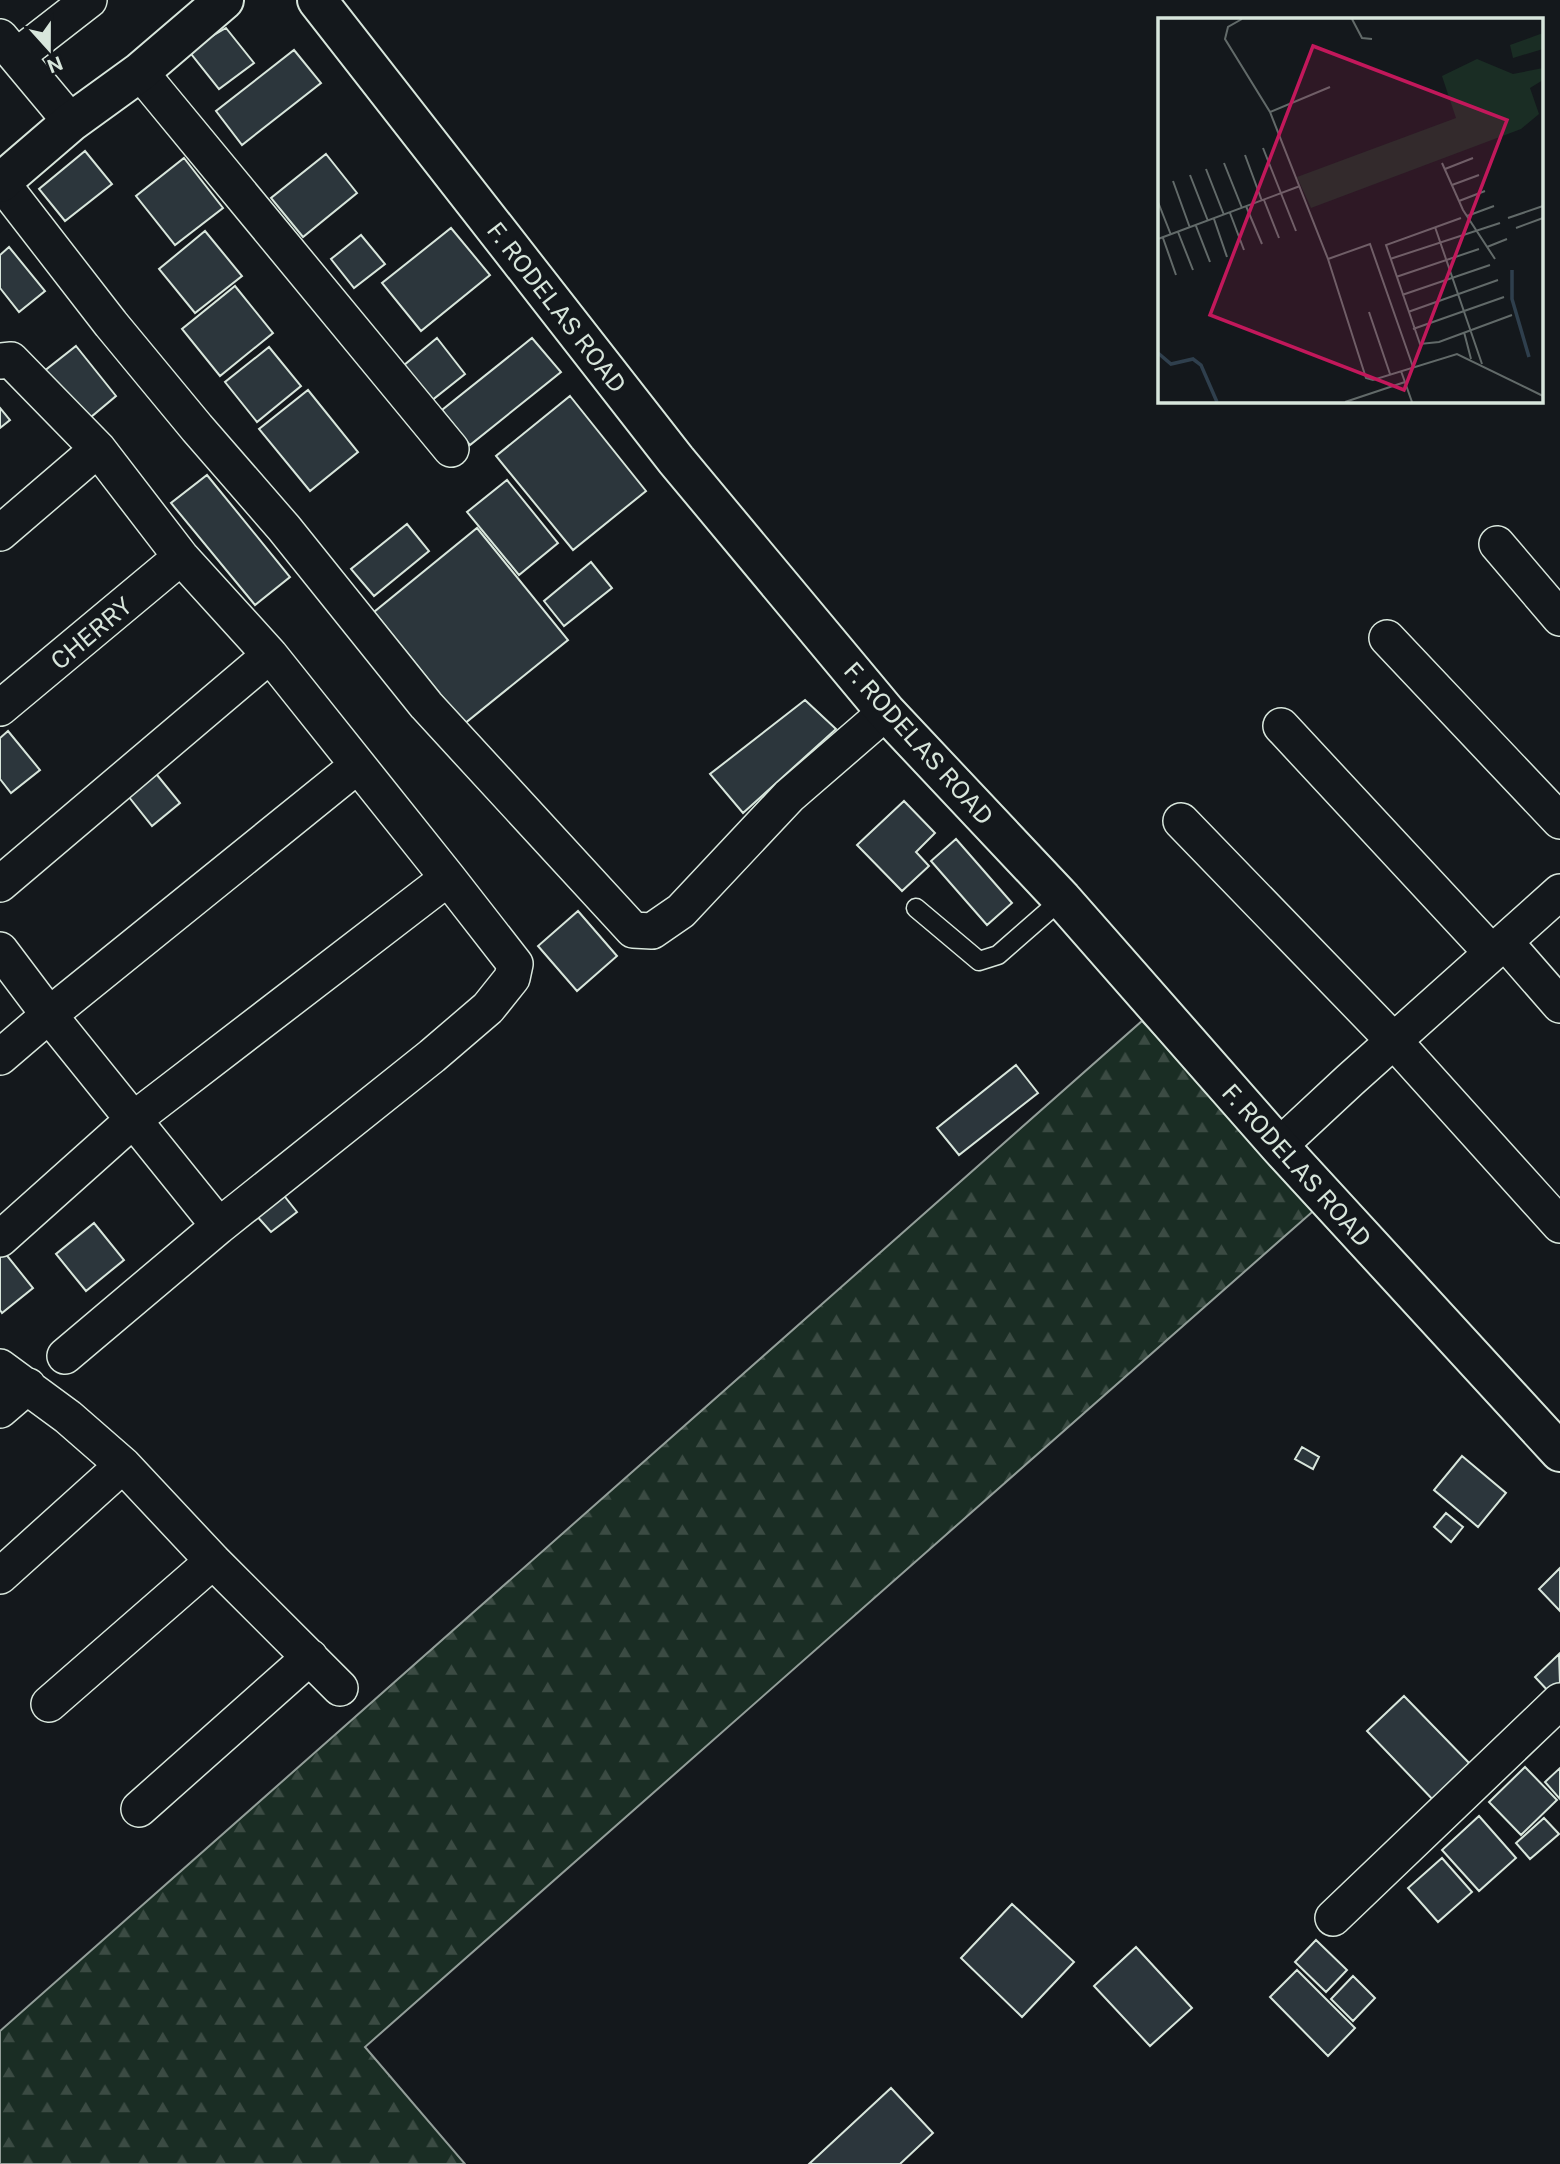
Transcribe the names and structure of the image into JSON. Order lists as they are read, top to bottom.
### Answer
{
  "streets": {
    "street": ["F. RODELAS ROAD", "CHERRY"]
  },
  "north": "bottom"
}
